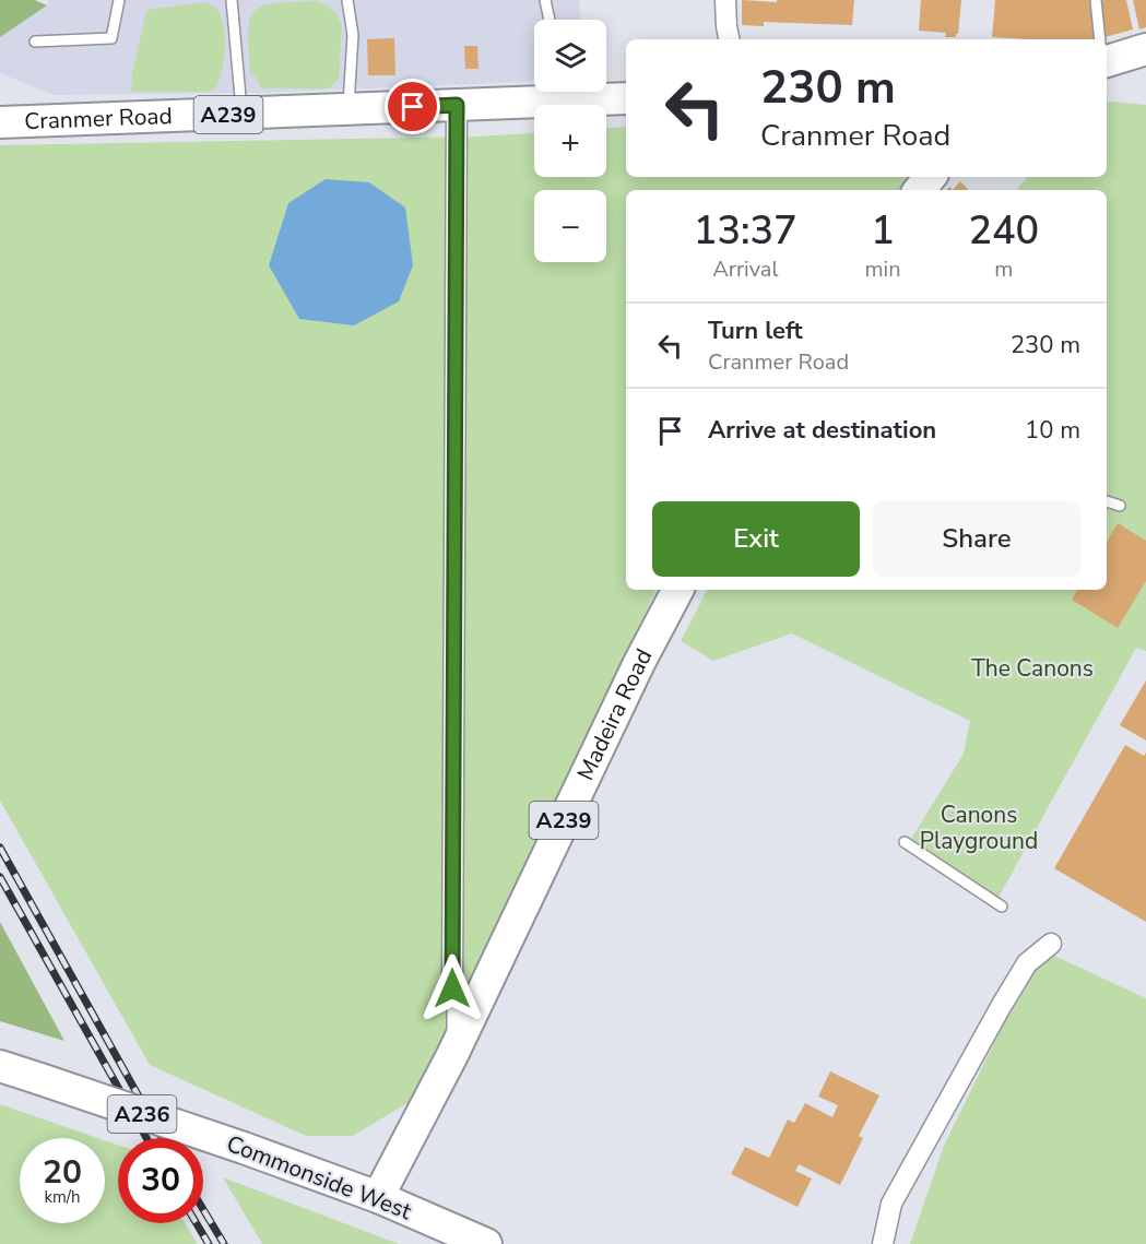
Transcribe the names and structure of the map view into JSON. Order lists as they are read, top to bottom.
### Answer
{
  "streets": {
    "main road": [
      "A239",
      "Cranmer Road",
      "Madeira Road",
      "A236",
      "Commonside West"
    ]
  },
  "crossings": [
    ["Madeira Road", "Commonside West"]
  ],
  "parks": ["The Canons", "Canons Playground"],
  "page": {
    "map_buttons": ["+", "−"],
    "turn": ["230 m", "Cranmer Road"],
    "eta": [
      "13:37",
      "Arrival",
      "1",
      "min",
      "240",
      "m"
    ],
    "list": [
      {
        "name": "Turn left",
        "note": "Cranmer Road",
        "value": "230 m"
      },
      {
        "name": "Arrive at destination",
        "value": "10 m"
      }
    ],
    "buttons": ["Exit", "Share"],
    "speed": "20 km/h",
    "limit": "30"
  }
}
